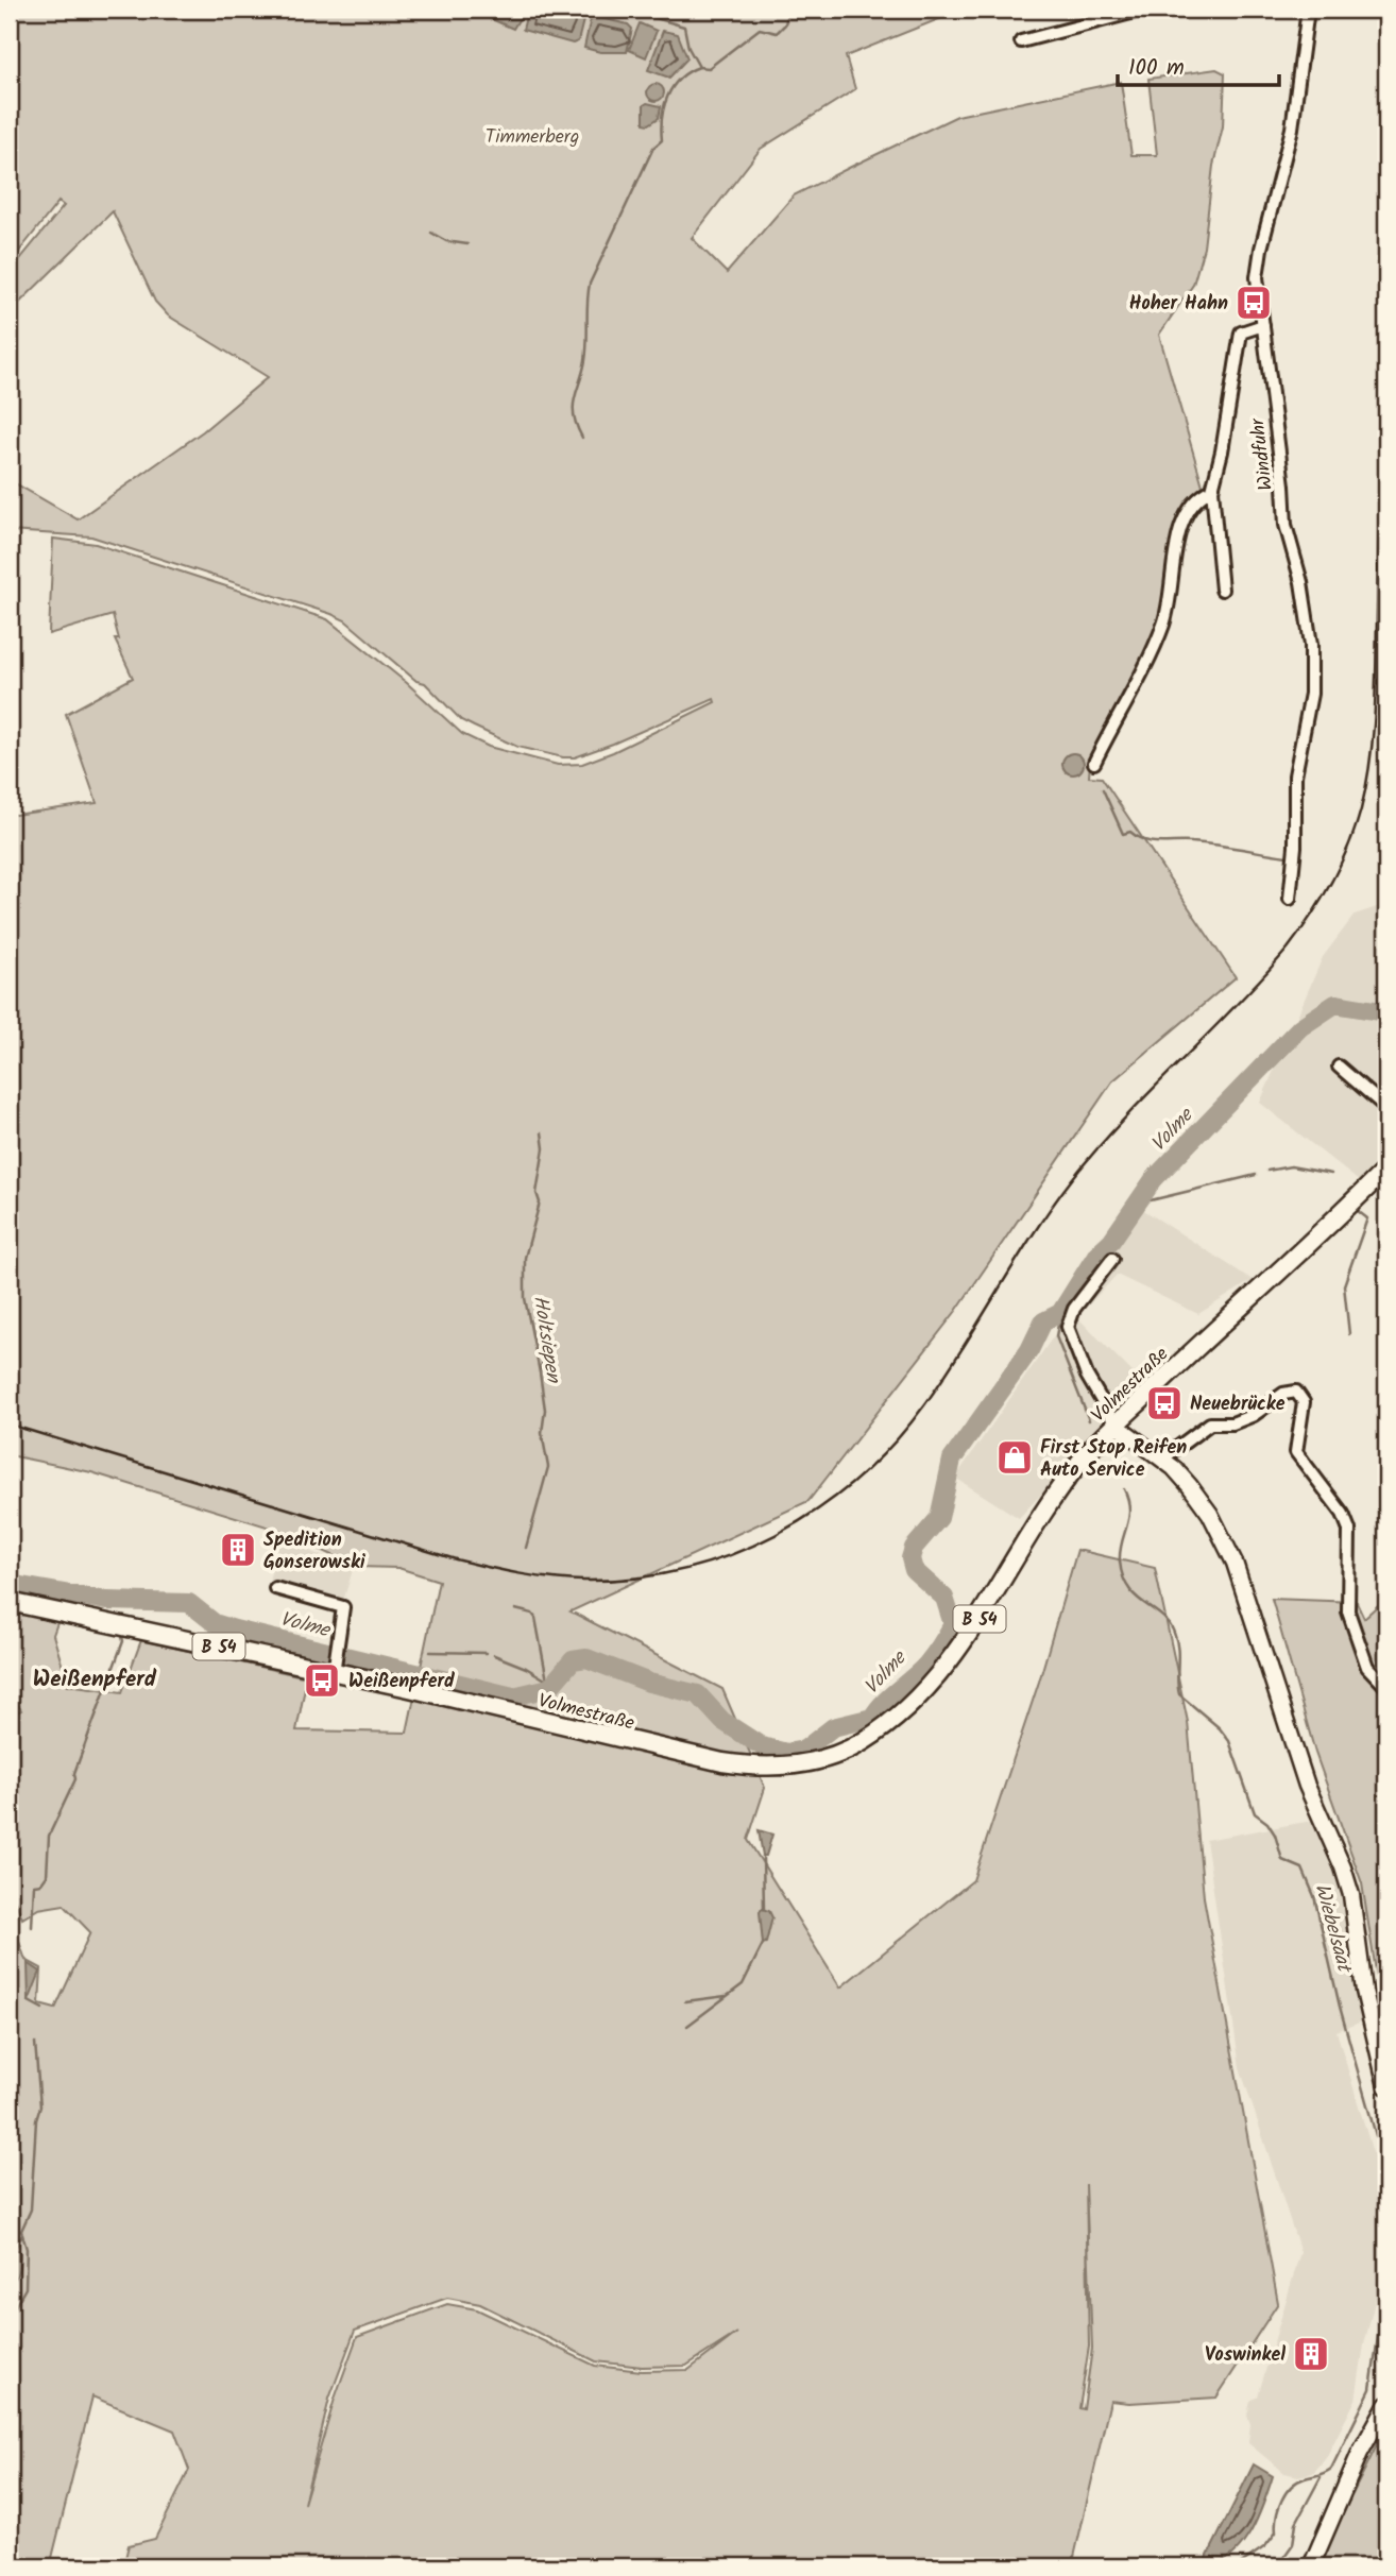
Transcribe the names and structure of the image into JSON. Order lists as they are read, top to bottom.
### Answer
{
  "streets": {
    "main road": ["Volmestraße", "B 54"],
    "street": ["Windfuhr"]
  },
  "crossings": [
    ["Volmestraße", "B 54"]
  ],
  "districts": ["Weißenpferd"],
  "water": ["Volme", "Holtsiepen", "Wiebelsaat"],
  "parks": ["Timmerberg"],
  "places": {
    "bus stop": ["Hoher Hahn", "Neuebrücke", "Weißenpferd"],
    "shop": ["First Stop Reifen Auto Service"],
    "building": ["Spedition Gonserowski", "Voswinkel"]
  },
  "scale_bar": "100 m"
}
